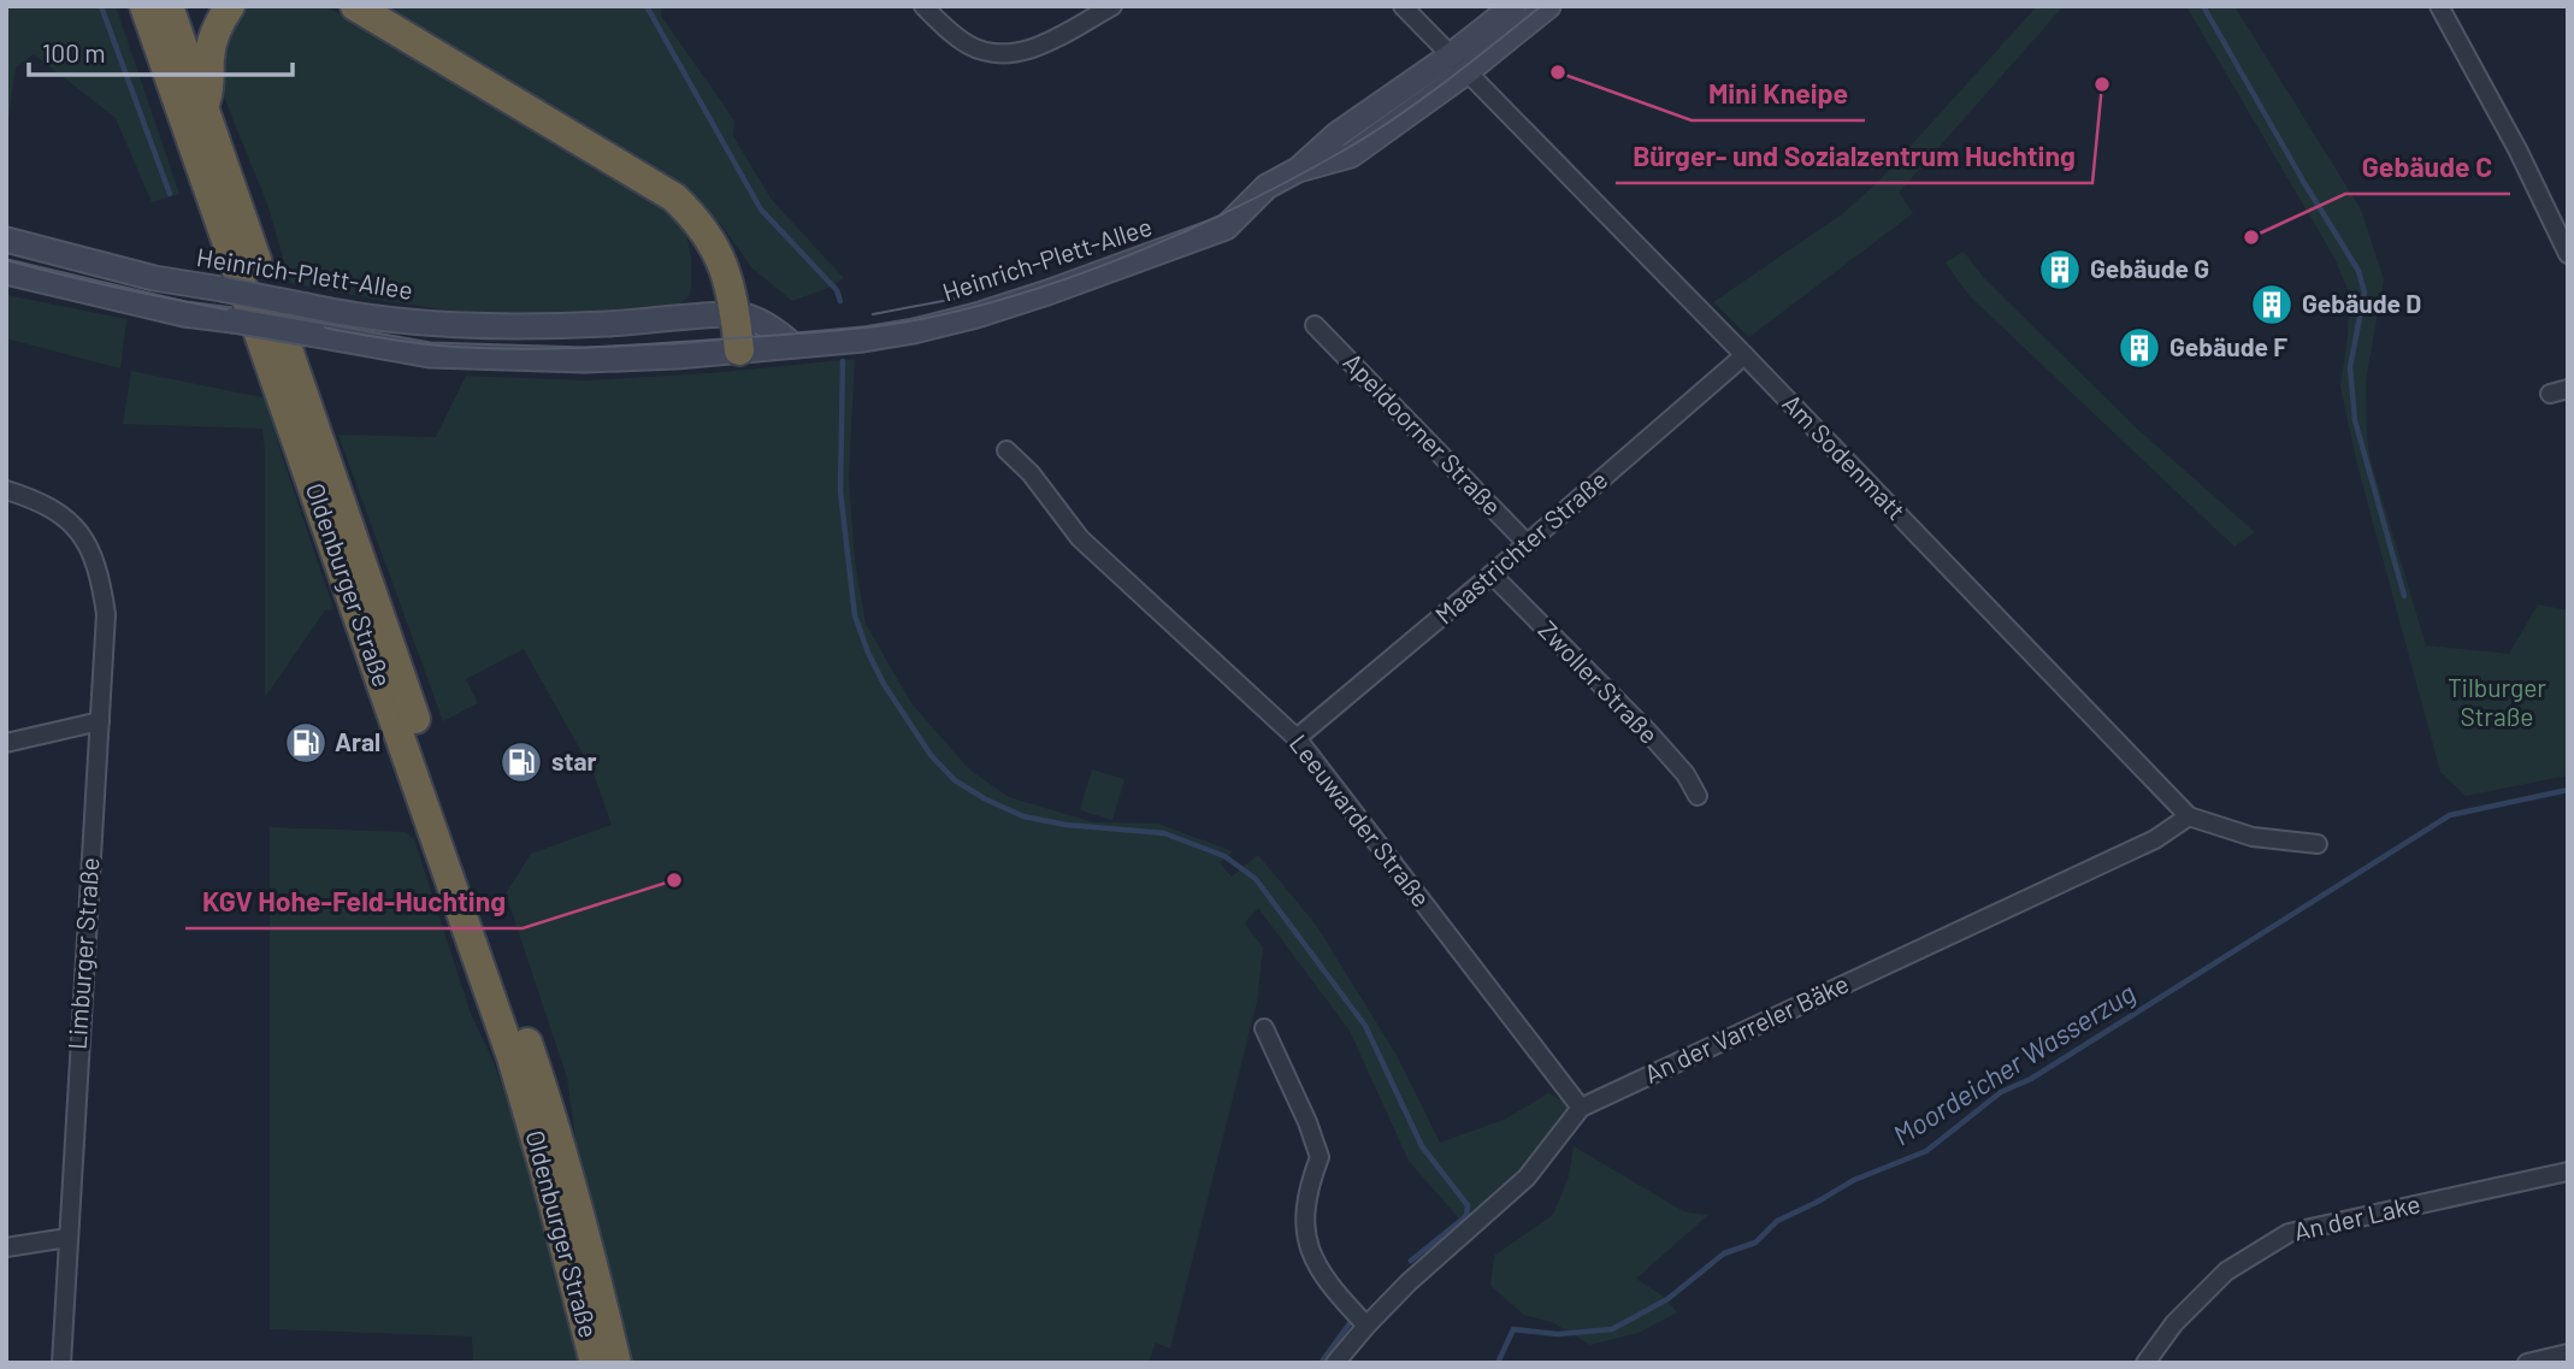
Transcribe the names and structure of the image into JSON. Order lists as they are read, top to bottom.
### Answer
{
  "streets": {
    "highway": ["Oldenburger Straße"],
    "main road": ["Heinrich-Plett-Allee"],
    "street": [
      "Apeldoorner Straße",
      "Am Sodenmatt",
      "Maastrichter Straße",
      "Zwoller Straße",
      "Leeuwarder Straße",
      "Limburger Straße",
      "An der Varreler Bäke",
      "An der Lake"
    ]
  },
  "crossings": [
    ["Heinrich-Plett-Allee", "Am Sodenmatt"],
    ["Apeldoorner Straße", "Maastrichter Straße"],
    ["Am Sodenmatt", "Maastrichter Straße"],
    ["Am Sodenmatt", "An der Varreler Bäke"],
    ["Maastrichter Straße", "Zwoller Straße"],
    ["Maastrichter Straße", "Leeuwarder Straße"],
    ["Leeuwarder Straße", "An der Varreler Bäke"]
  ],
  "water": ["Moordeicher Wasserzug"],
  "parks": ["Tilburger Straße"],
  "places": {
    "other": [
      "Mini Kneipe",
      "Bürger- und Sozialzentrum Huchting",
      "Gebäude C",
      "KGV Hohe-Feld-Huchting"
    ],
    "building": ["Gebäude G", "Gebäude D", "Gebäude F"],
    "fuel station": ["Aral", "star"]
  },
  "scale_bar": "100 m"
}
